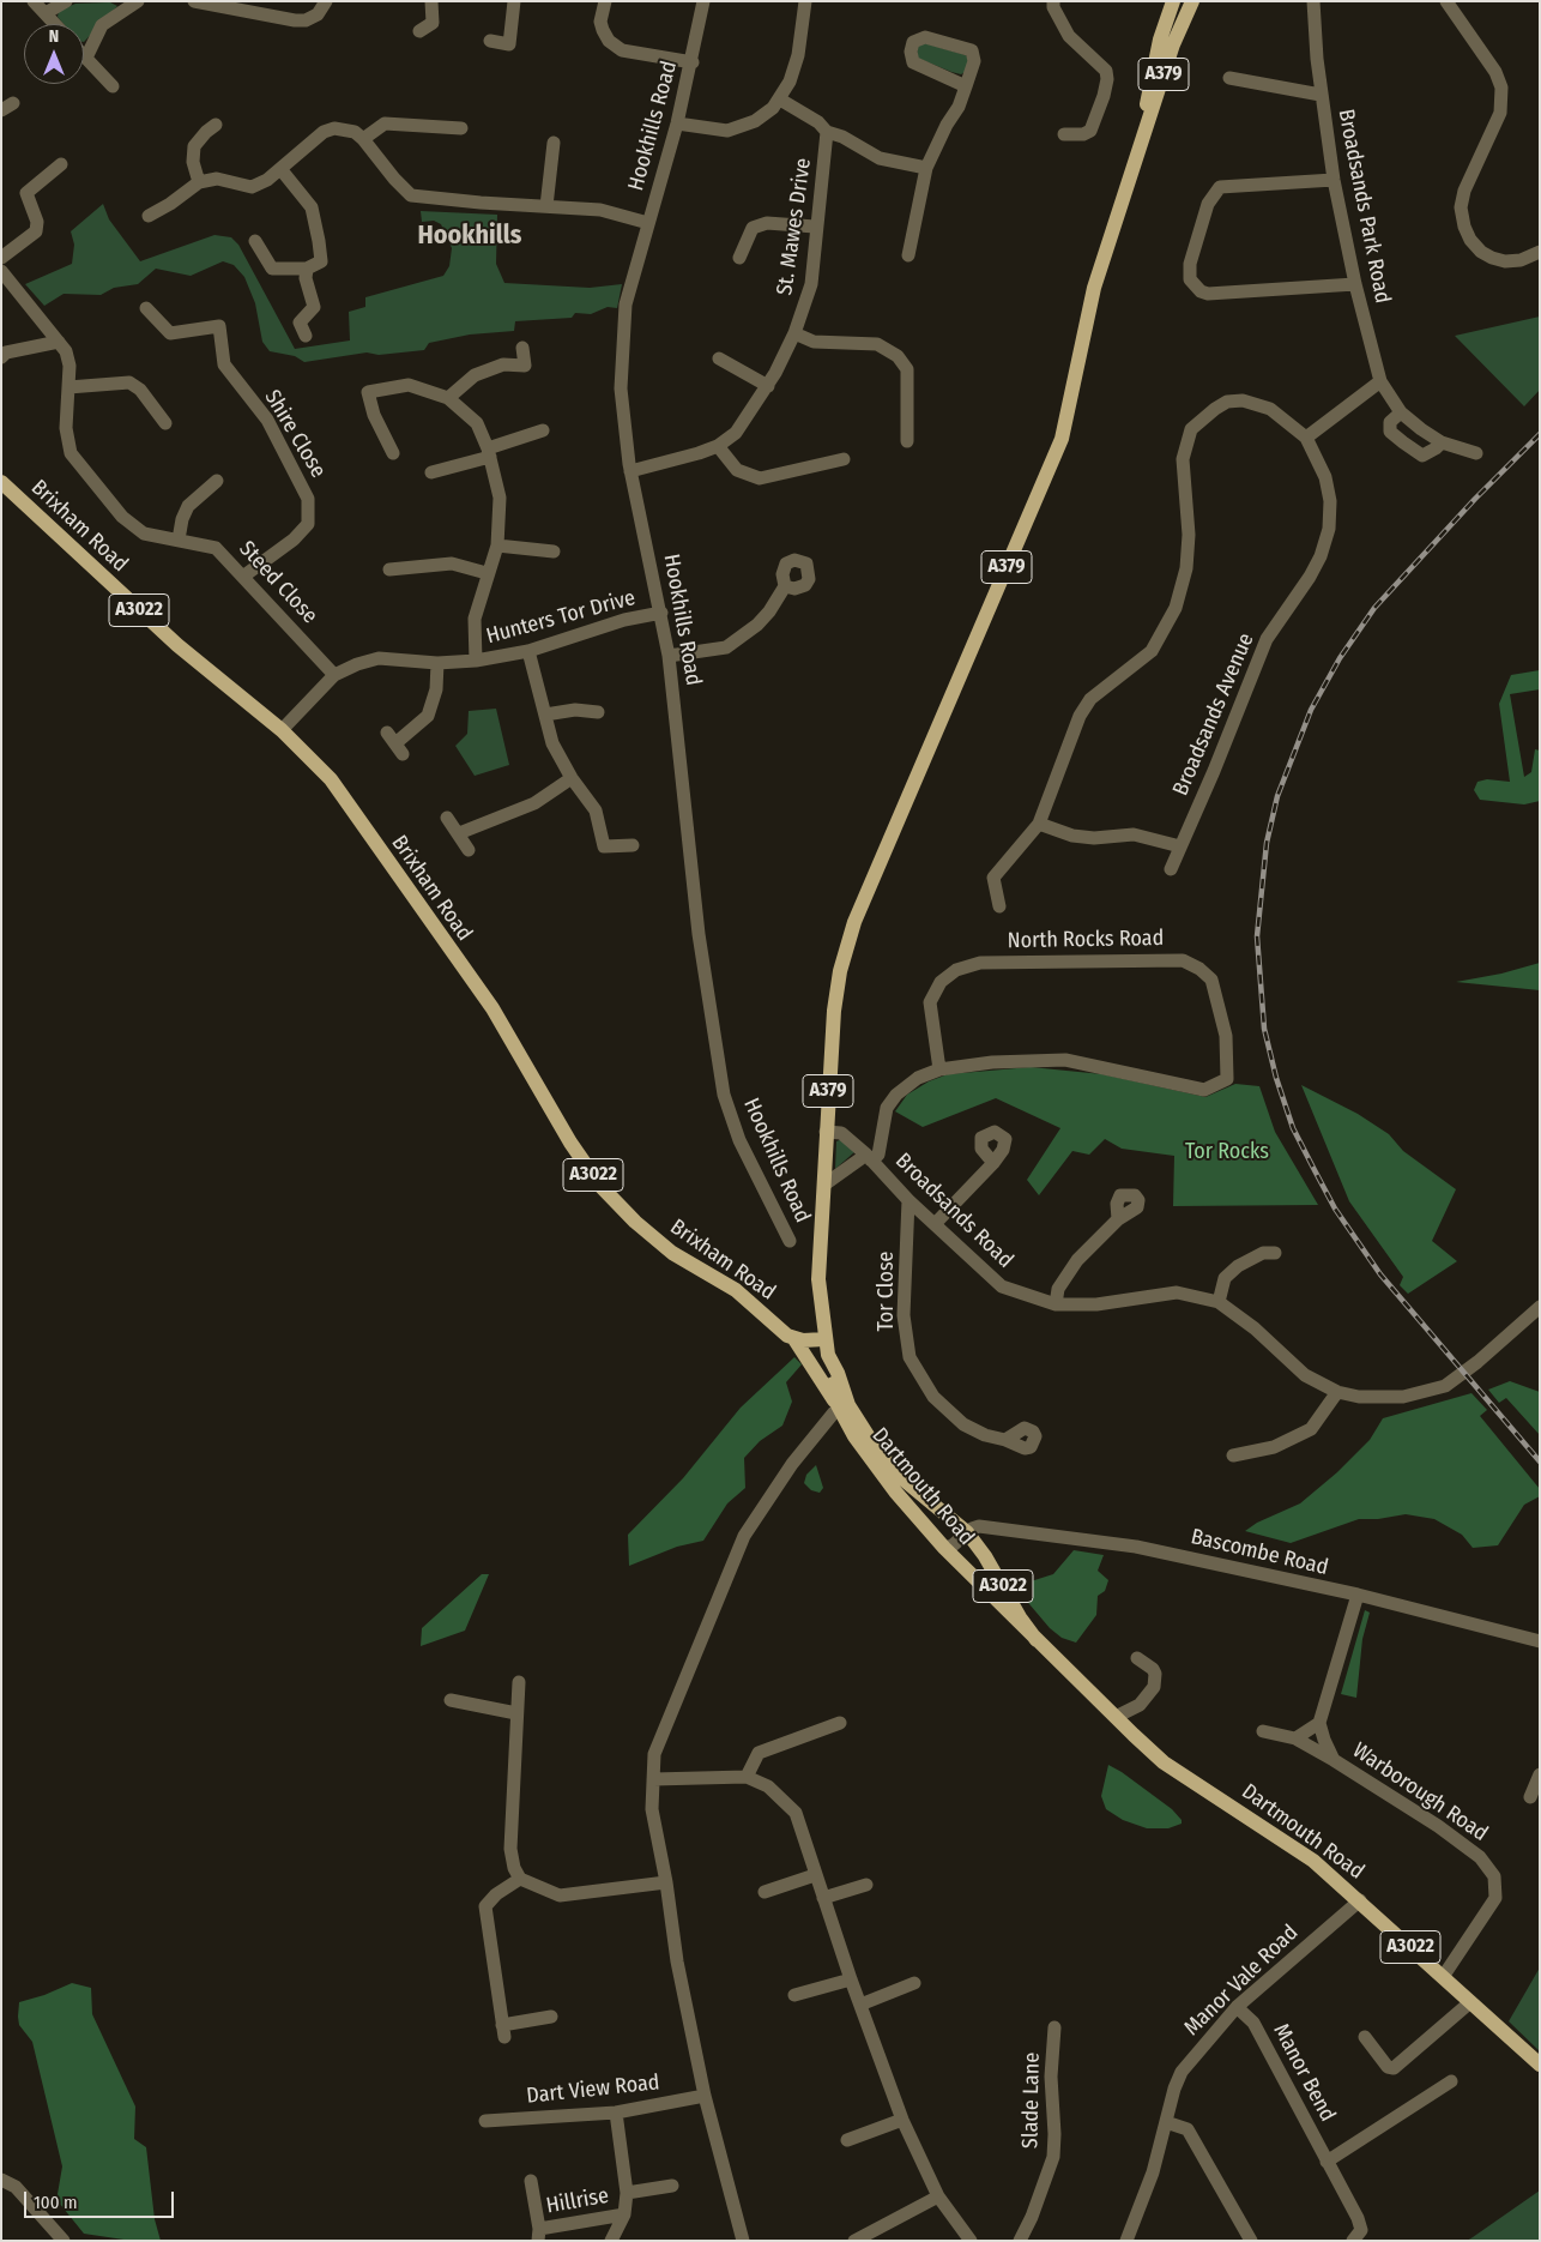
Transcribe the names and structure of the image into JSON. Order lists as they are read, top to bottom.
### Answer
{
  "streets": {
    "main road": [
      "A379",
      "Brixham Road",
      "A3022",
      "Dartmouth Road"
    ],
    "street": [
      "Hookhills Road",
      "Broadsands Park Road",
      "St. Mawes Drive",
      "Shire Close",
      "Steed Close",
      "Hunters Tor Drive",
      "Broadsands Avenue",
      "North Rocks Road",
      "Broadsands Road",
      "Tor Close",
      "Bascombe Road",
      "Warborough Road",
      "Manor Vale Road",
      "Manor Bend",
      "Dart View Road",
      "Slade Lane",
      "Hillrise"
    ]
  },
  "crossings": [
    ["A379", "Broadsands Road"],
    ["Hookhills Road", "St. Mawes Drive"],
    ["Hookhills Road", "Hunters Tor Drive"],
    ["Shire Close", "Steed Close"],
    ["Brixham Road", "Hunters Tor Drive"],
    ["Brixham Road", "Dartmouth Road"],
    ["Steed Close", "Hunters Tor Drive"],
    ["North Rocks Road", "Broadsands Road"],
    ["Broadsands Road", "Tor Close"],
    ["Dartmouth Road", "Bascombe Road"],
    ["Dartmouth Road", "Warborough Road"],
    ["Dartmouth Road", "Manor Vale Road"],
    ["Manor Vale Road", "Manor Bend"],
    ["Dart View Road", "Hillrise"]
  ],
  "districts": ["Hookhills"],
  "parks": ["Tor Rocks"],
  "scale_bar": "100 m",
  "north": "top"
}
